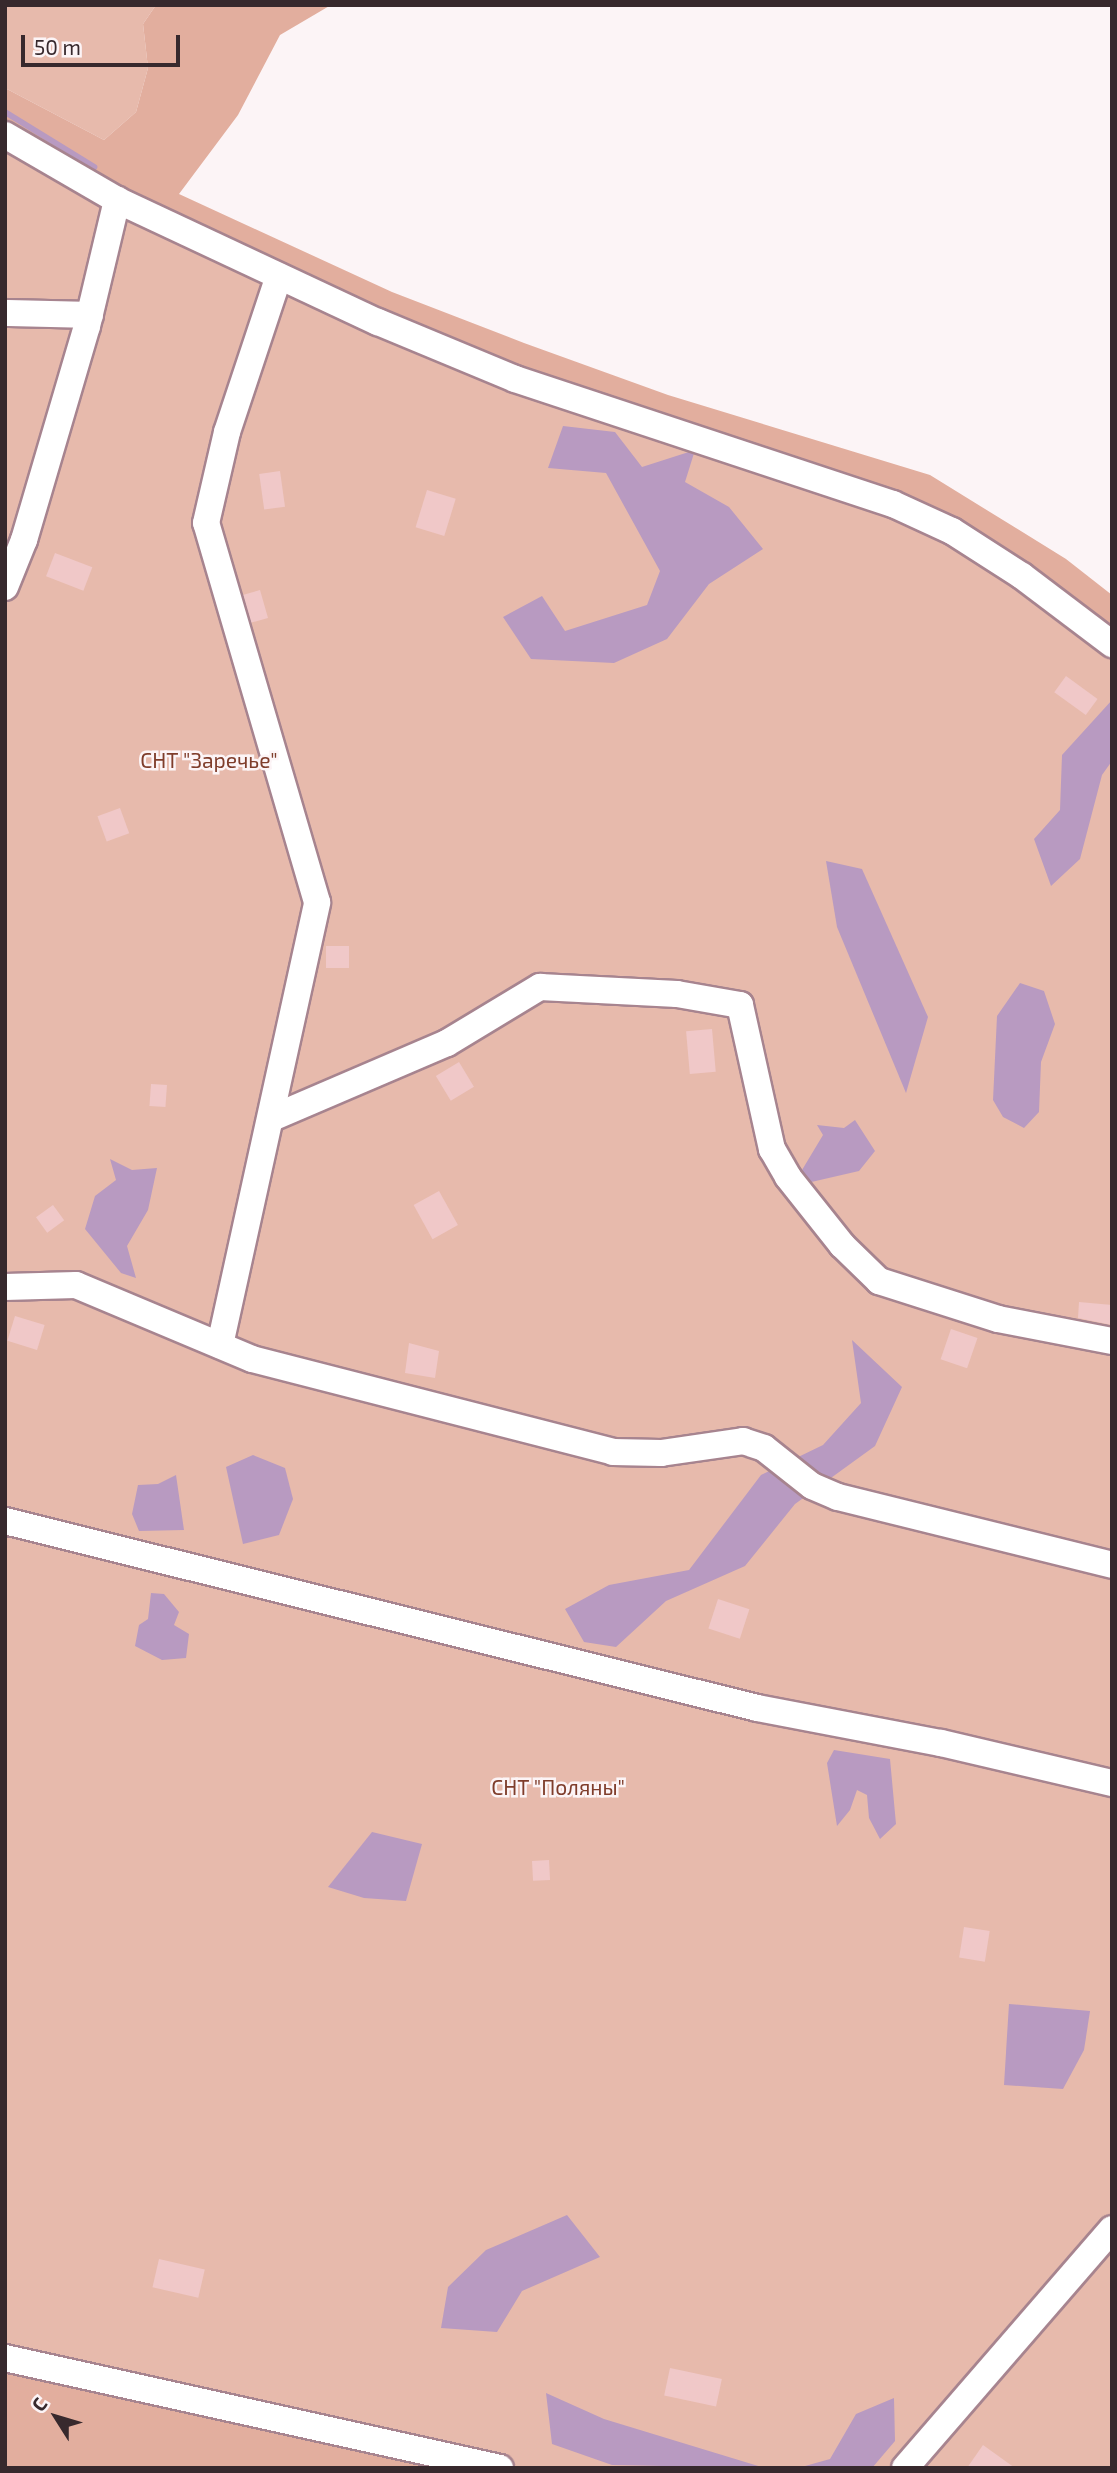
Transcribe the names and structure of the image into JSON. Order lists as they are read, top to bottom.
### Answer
{
  "parks": ["СНТ \"Заречье\"", "СНТ \"Поляны\""],
  "scale_bar": "50 m",
  "north": "top left"
}
